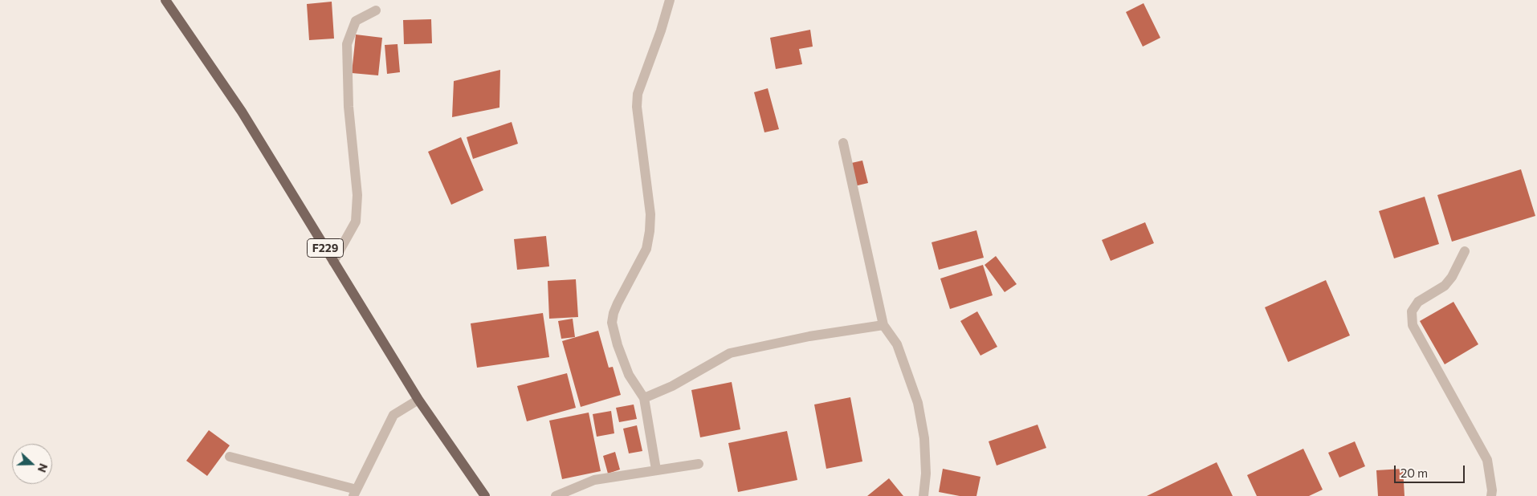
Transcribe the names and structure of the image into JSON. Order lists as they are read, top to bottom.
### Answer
{
  "streets": {
    "main road": ["F229"]
  },
  "scale_bar": "20 m",
  "north": "right"
}
